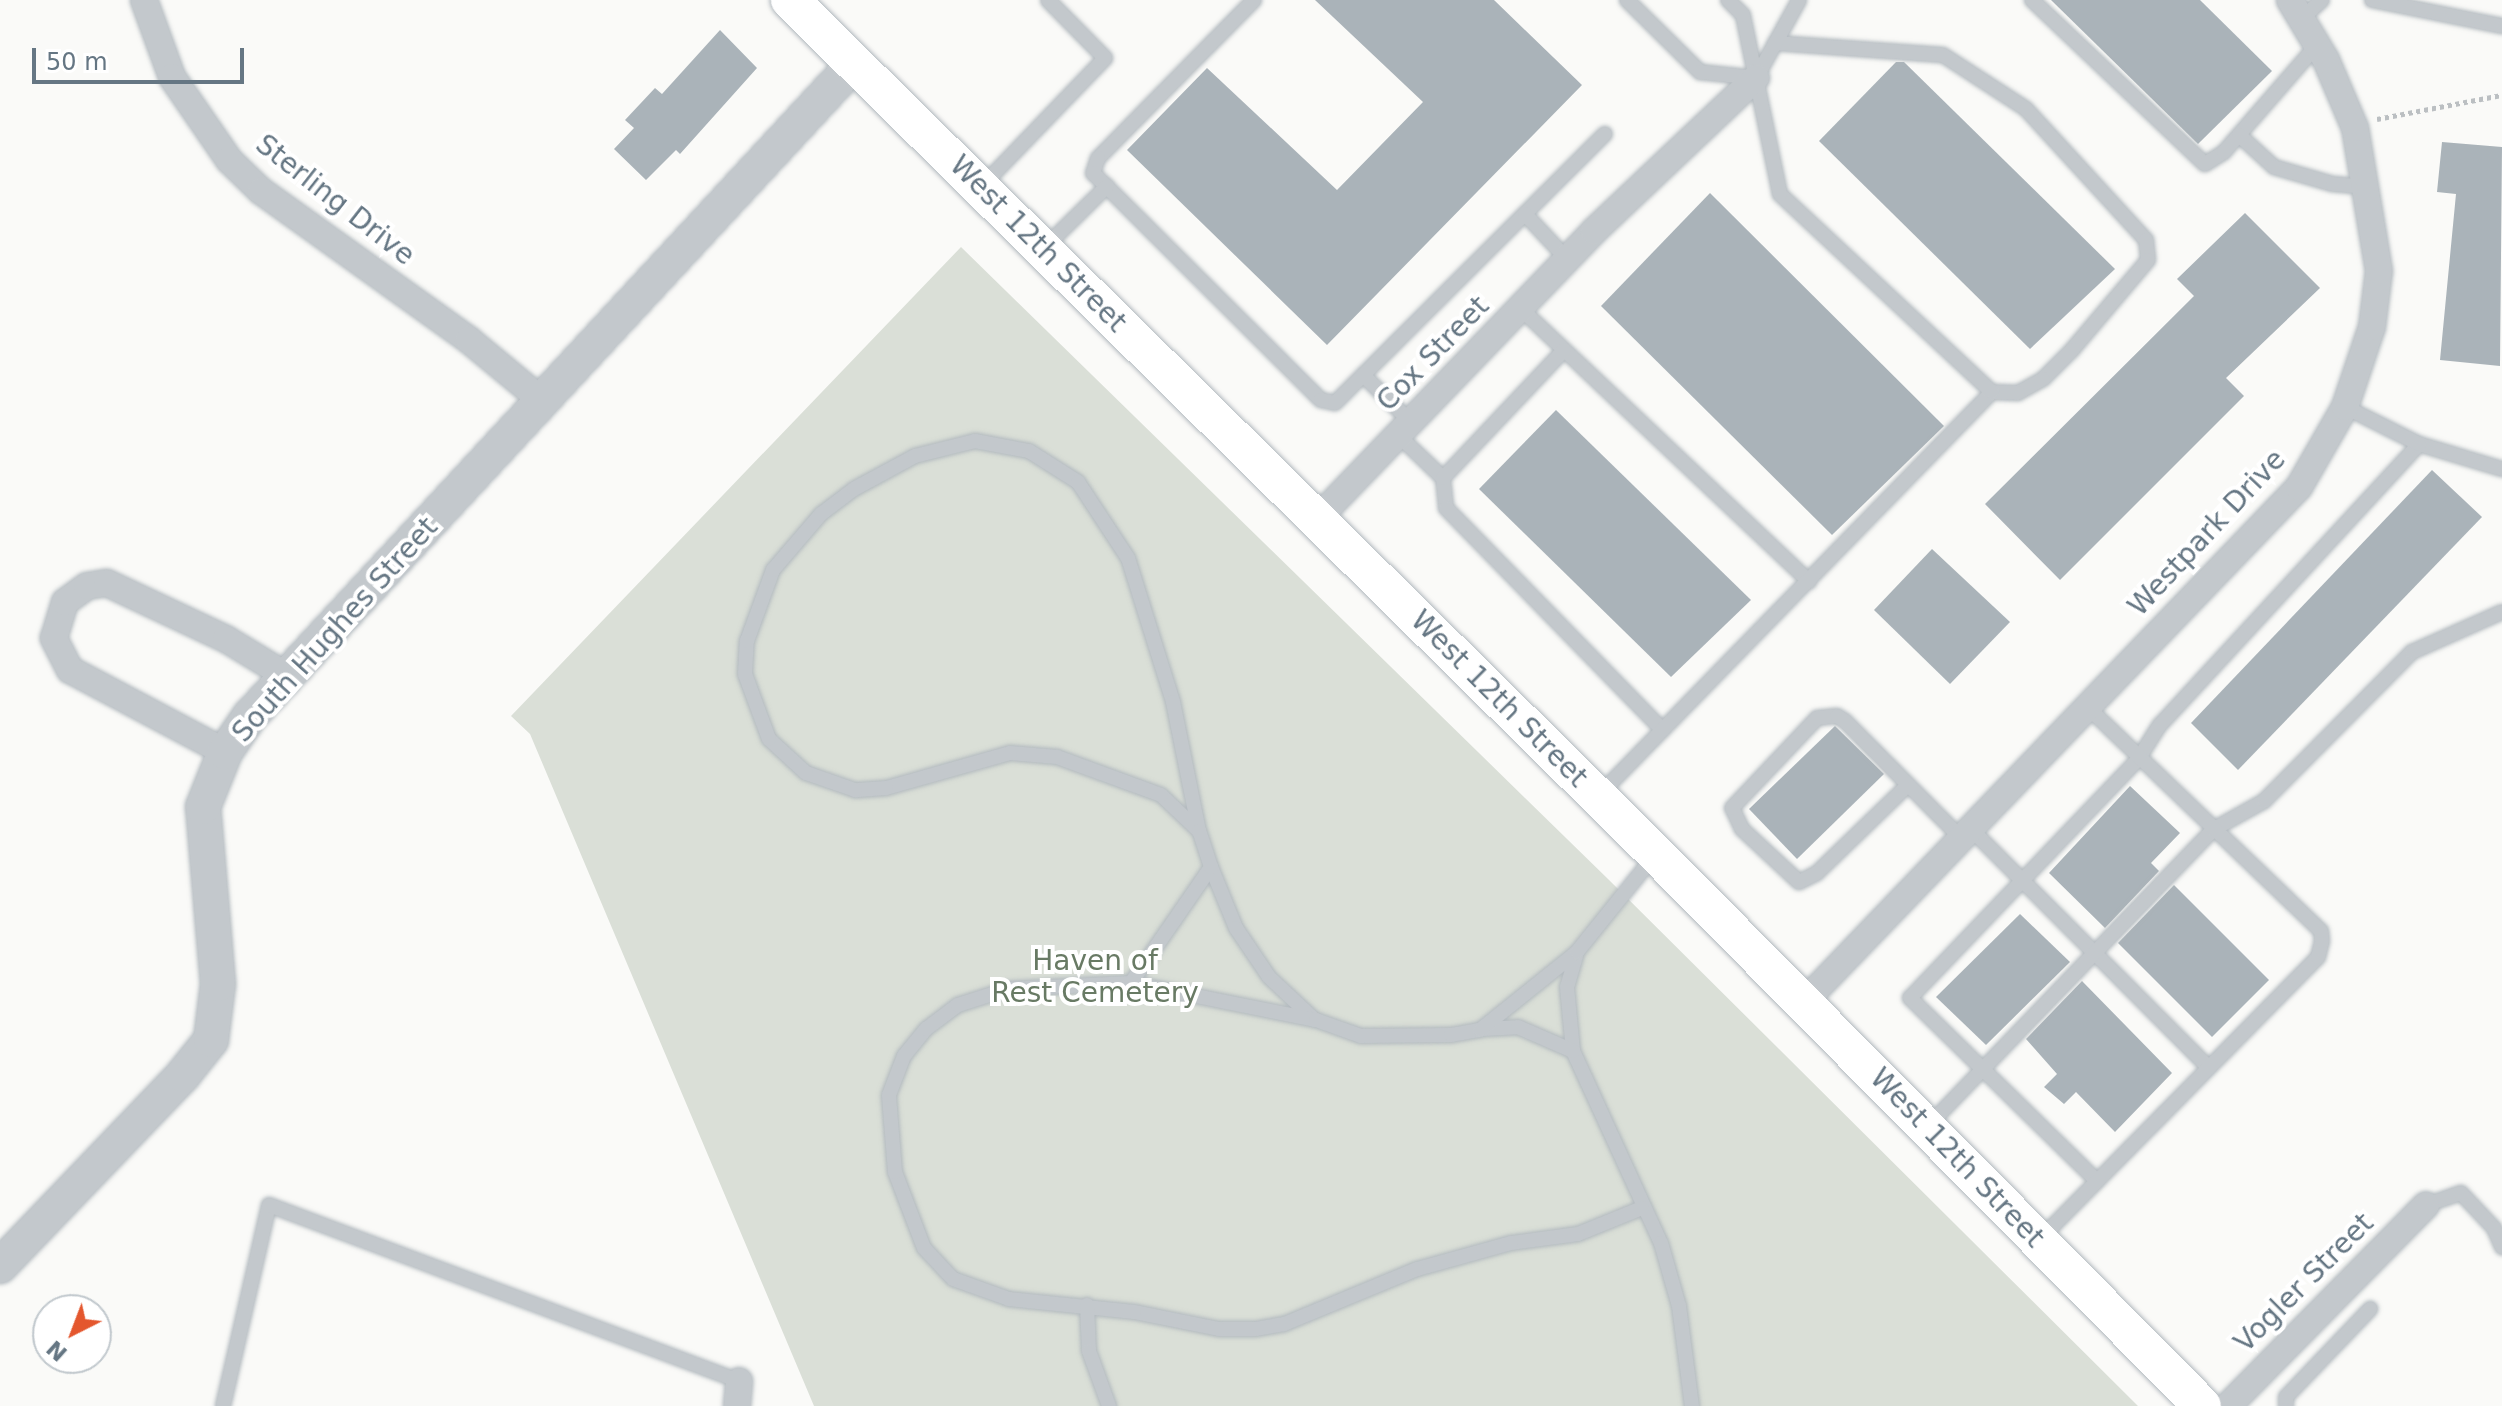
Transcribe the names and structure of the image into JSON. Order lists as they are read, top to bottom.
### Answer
{
  "streets": {
    "main road": ["West 12th Street"],
    "street": [
      "Sterling Drive",
      "Cox Street",
      "Westpark Drive",
      "South Hughes Street",
      "Vogler Street"
    ]
  },
  "crossings": [
    ["Sterling Drive", "South Hughes Street"],
    ["West 12th Street", "Cox Street"],
    ["West 12th Street", "Westpark Drive"],
    ["West 12th Street", "South Hughes Street"]
  ],
  "parks": ["Haven of Rest Cemetery"],
  "scale_bar": "50 m",
  "north": "bottom left"
}
